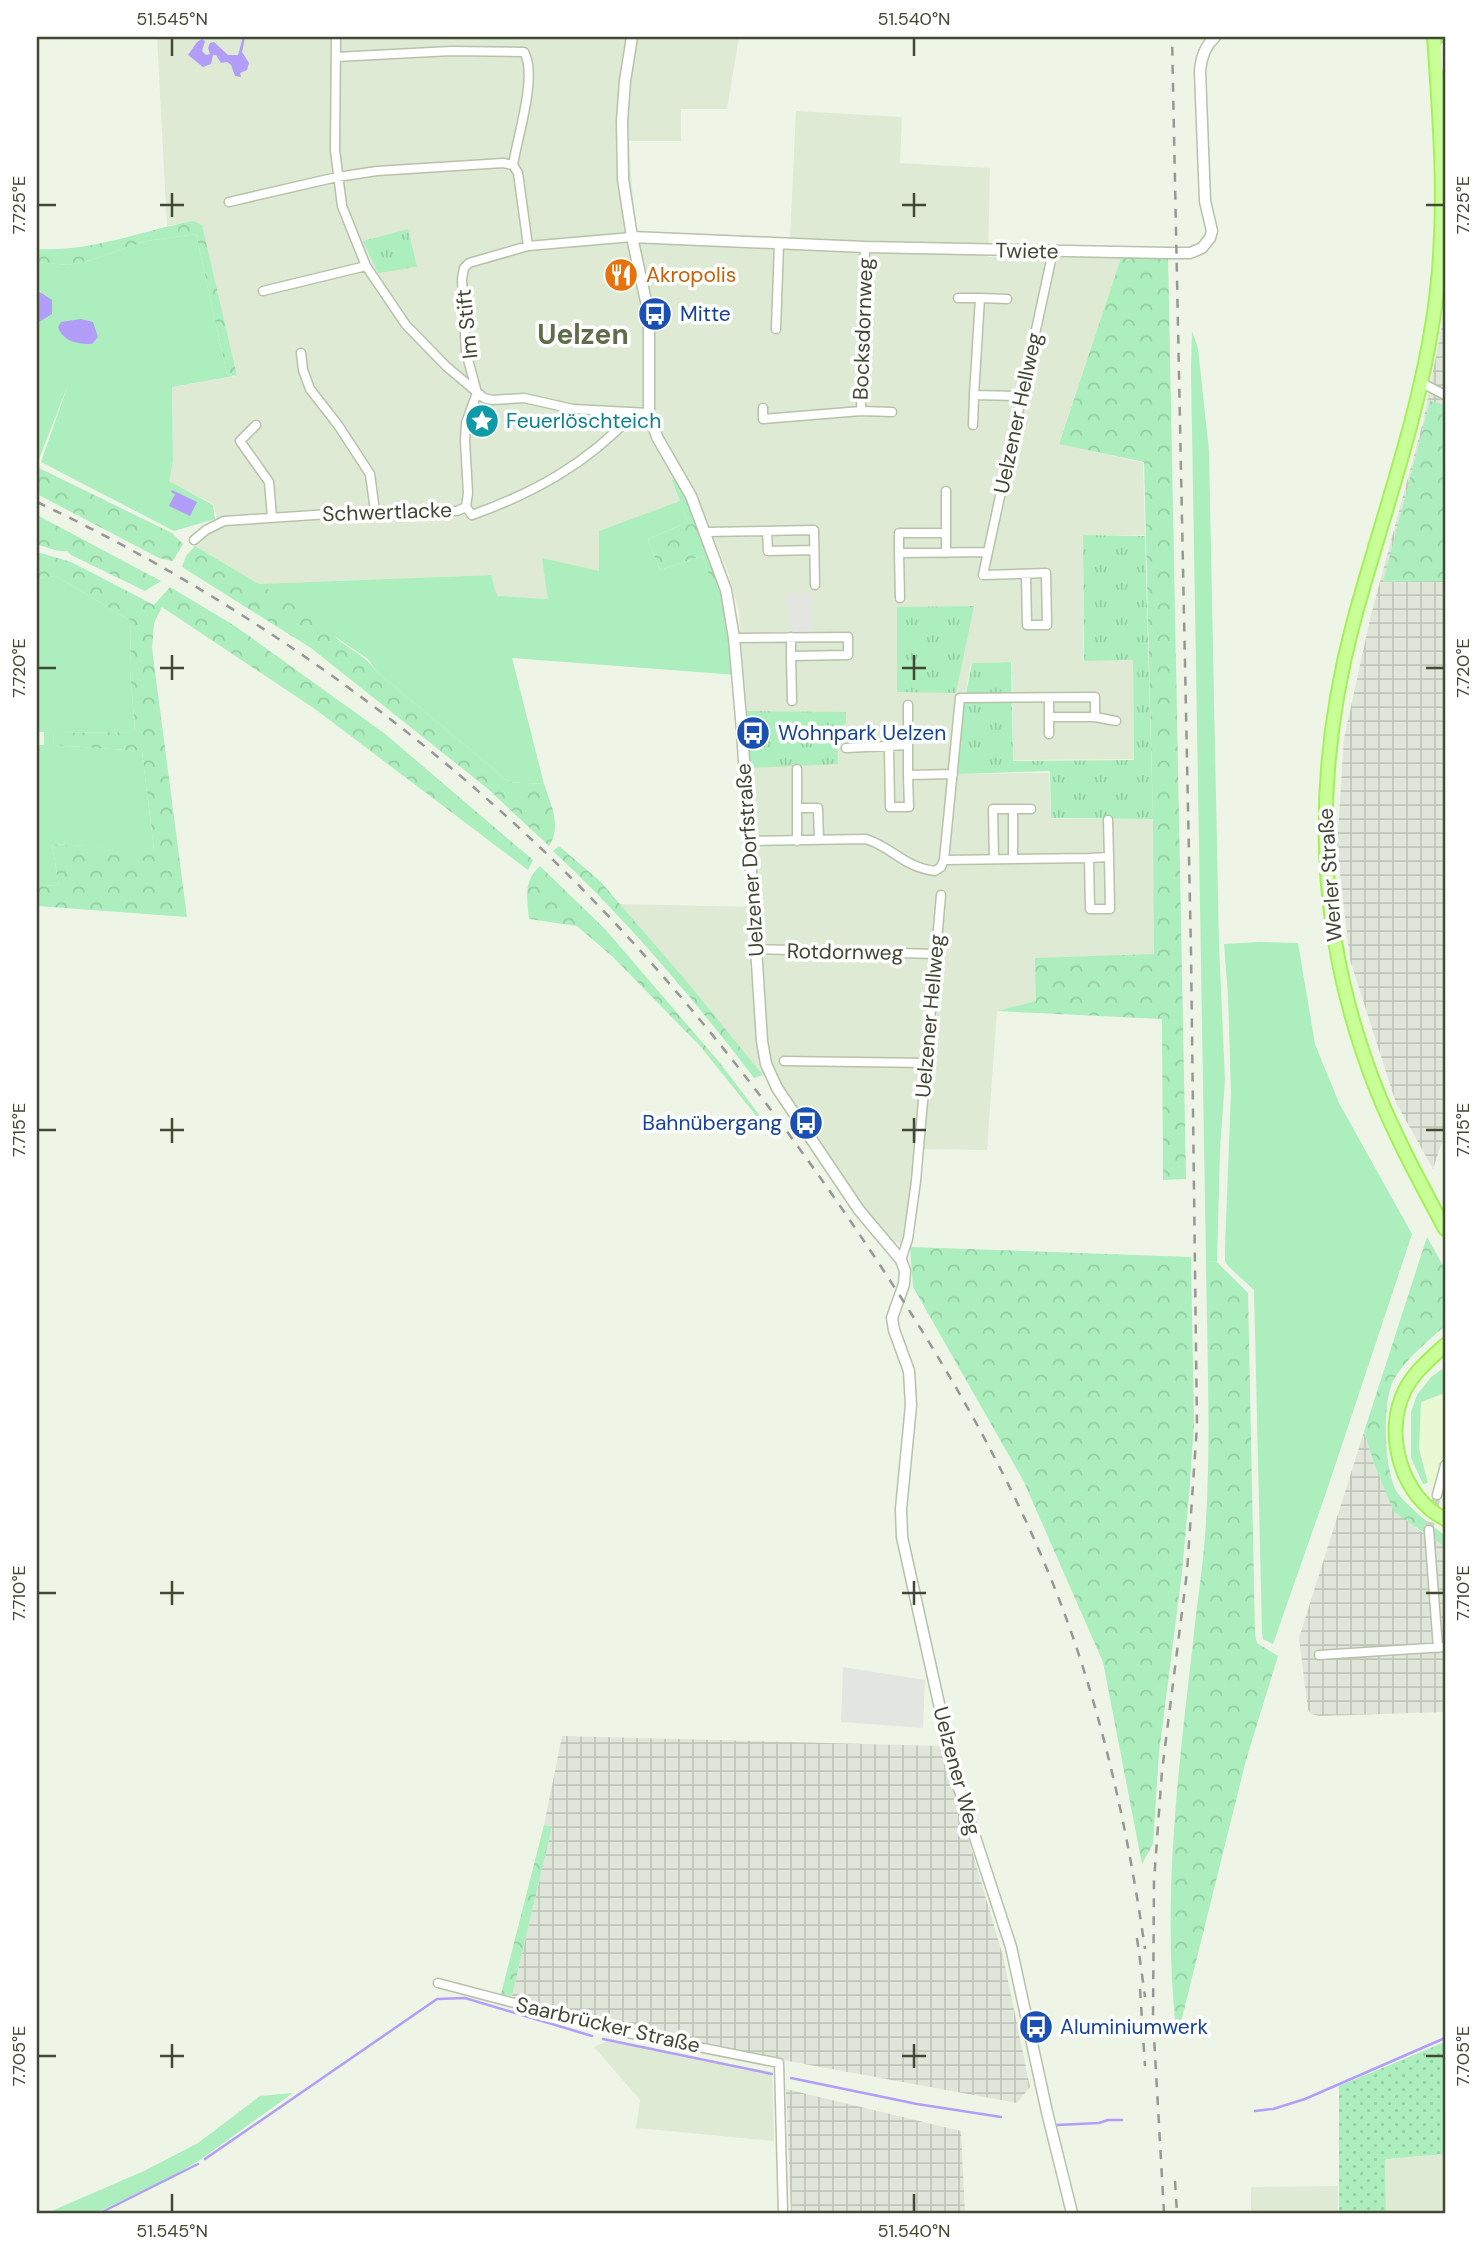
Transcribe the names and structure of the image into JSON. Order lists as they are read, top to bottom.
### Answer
{
  "streets": {
    "main road": ["Werler Straße"],
    "street": [
      "Twiete",
      "Im Stift",
      "Bocksdornweg",
      "Uelzener Hellweg",
      "Schwertlacke",
      "Uelzener Dorfstraße",
      "Rotdornweg",
      "Uelzener Weg",
      "Saarbrücker Straße"
    ]
  },
  "crossings": [
    ["Twiete", "Im Stift"],
    ["Twiete", "Bocksdornweg"],
    ["Twiete", "Uelzener Hellweg"],
    ["Twiete", "Uelzener Dorfstraße"],
    ["Im Stift", "Schwertlacke"],
    ["Im Stift", "Uelzener Dorfstraße"],
    ["Uelzener Hellweg", "Uelzener Dorfstraße"],
    ["Uelzener Hellweg", "Rotdornweg"],
    ["Uelzener Hellweg", "Uelzener Weg"],
    ["Uelzener Dorfstraße", "Rotdornweg"],
    ["Uelzener Dorfstraße", "Uelzener Weg"]
  ],
  "districts": ["Uelzen"],
  "places": {
    "restaurant": ["Akropolis"],
    "bus stop": [
      "Mitte",
      "Wohnpark Uelzen",
      "Bahnübergang",
      "Aluminiumwerk"
    ],
    "place": ["Feuerlöschteich"]
  },
  "coordinates": [
    "51.545°N",
    "51.540°N",
    "7.725°E",
    "7.720°E",
    "7.715°E",
    "7.710°E",
    "7.705°E"
  ]
}
